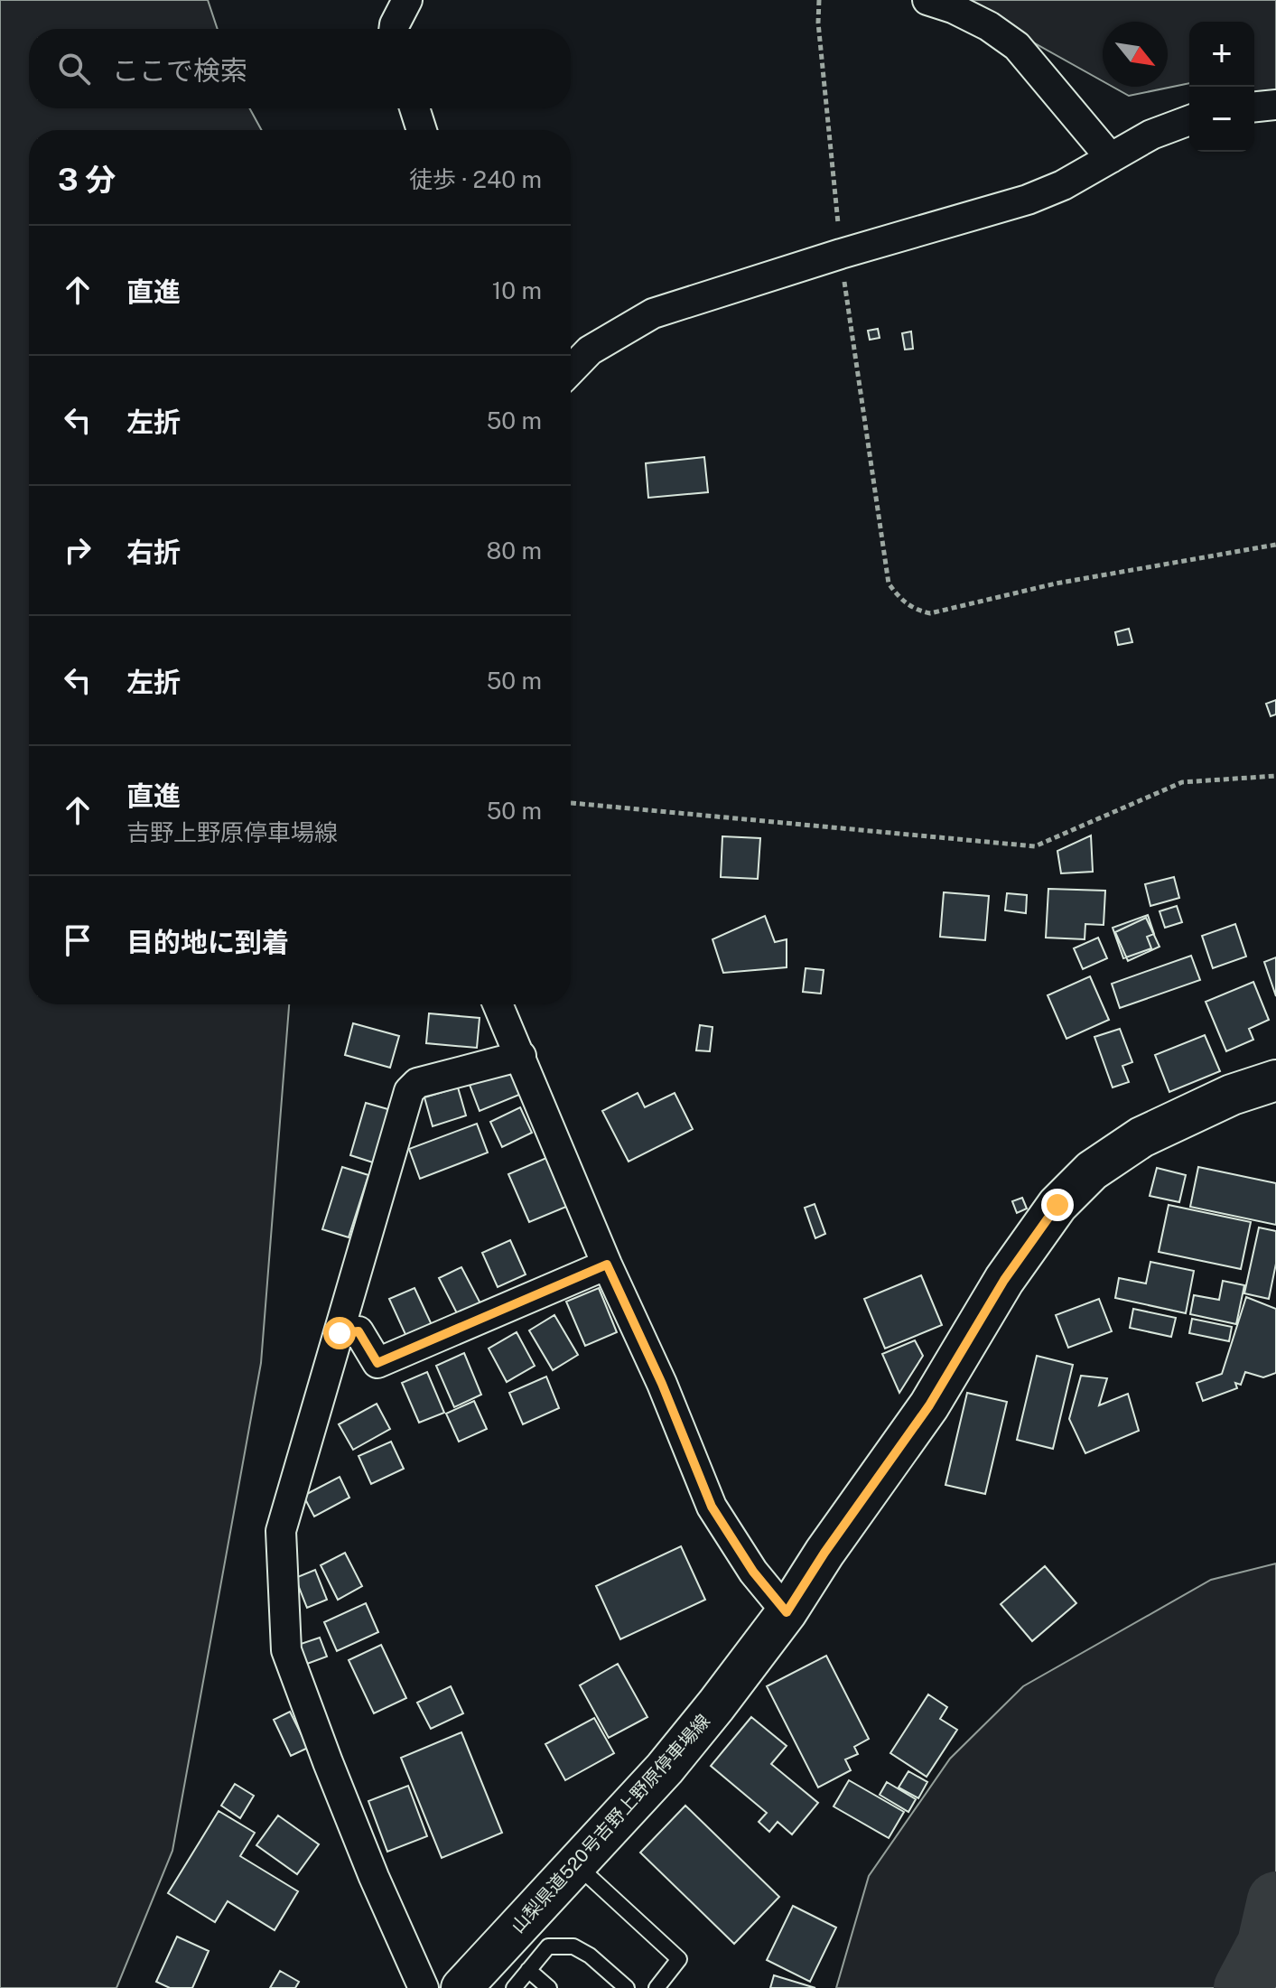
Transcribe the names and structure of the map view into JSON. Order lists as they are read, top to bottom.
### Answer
{
  "streets": {
    "main road": ["山梨県道520号吉野上野原停車場線"]
  },
  "north": "bottom right",
  "page": {
    "map_buttons": ["+", "−"],
    "search": "ここで検索",
    "heading": ["3 分", "徒歩 · 240 m"],
    "list": [
      ["直進", "10 m"],
      ["左折", "50 m"],
      ["右折", "80 m"],
      ["左折", "50 m"],
      ["直進", "吉野上野原停車場線", "50 m"],
      "目的地に到着"
    ]
  }
}
